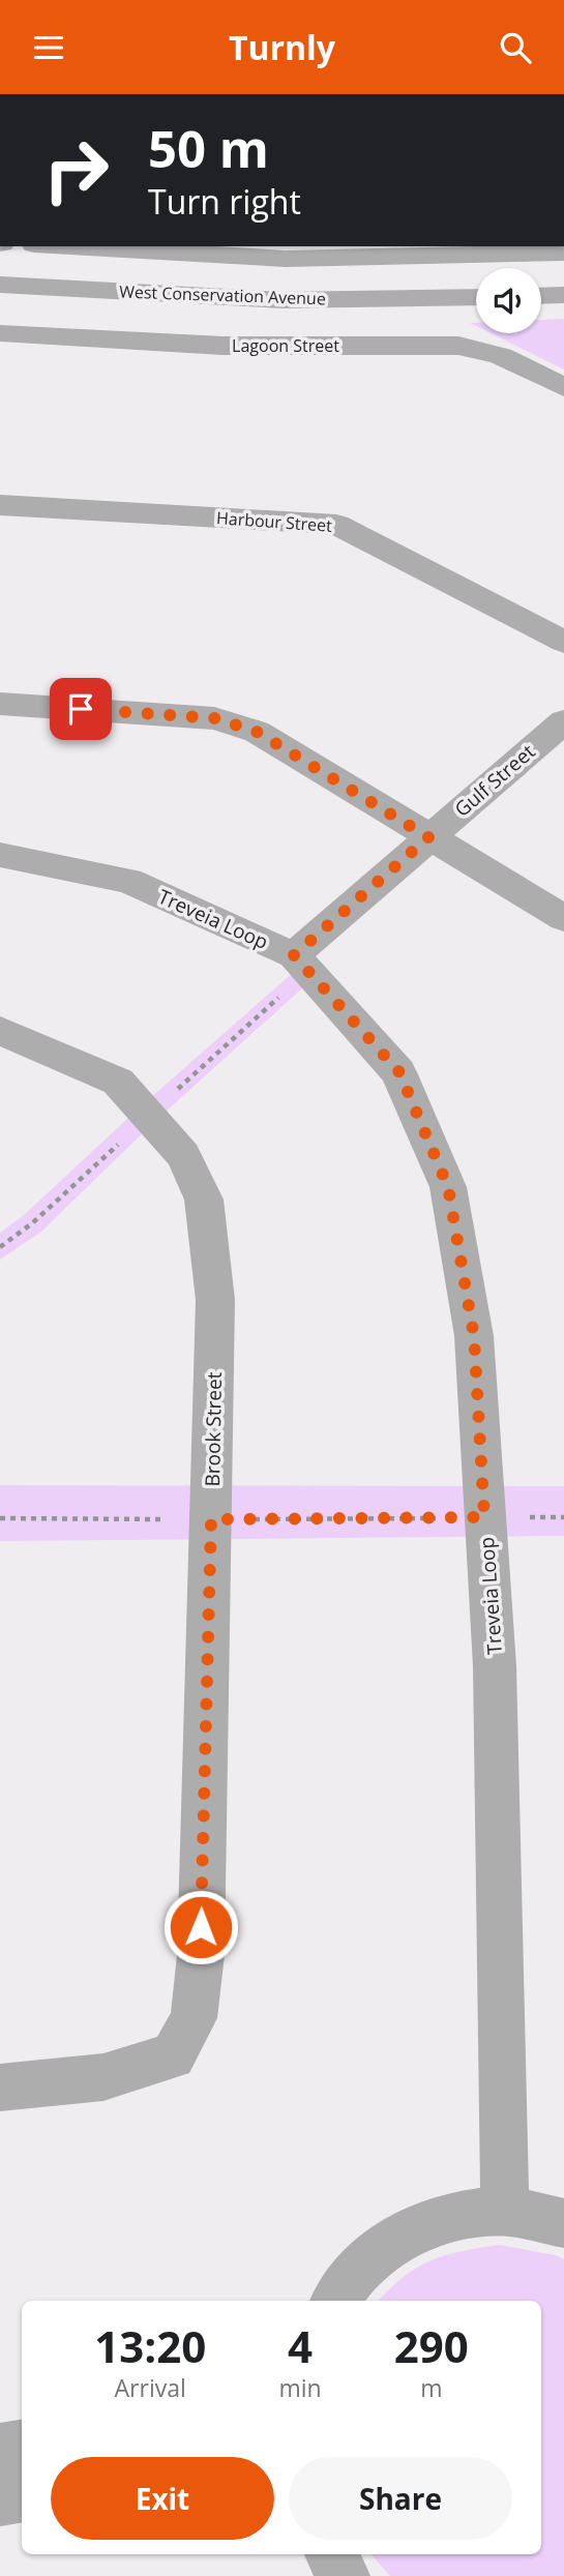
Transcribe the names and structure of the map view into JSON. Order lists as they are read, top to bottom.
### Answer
{
  "streets": {
    "street": [
      "West Conservation Avenue",
      "Lagoon Street",
      "Harbour Street",
      "Gulf Street",
      "Treveia Loop",
      "Brook Street"
    ]
  },
  "crossings": [
    ["Gulf Street", "Treveia Loop"]
  ],
  "page": {
    "header": "Turnly",
    "turn": ["50 m", "Turn right"],
    "eta": [
      "13:20",
      "Arrival",
      "4",
      "min",
      "290",
      "m"
    ],
    "buttons": ["Exit", "Share"]
  }
}
